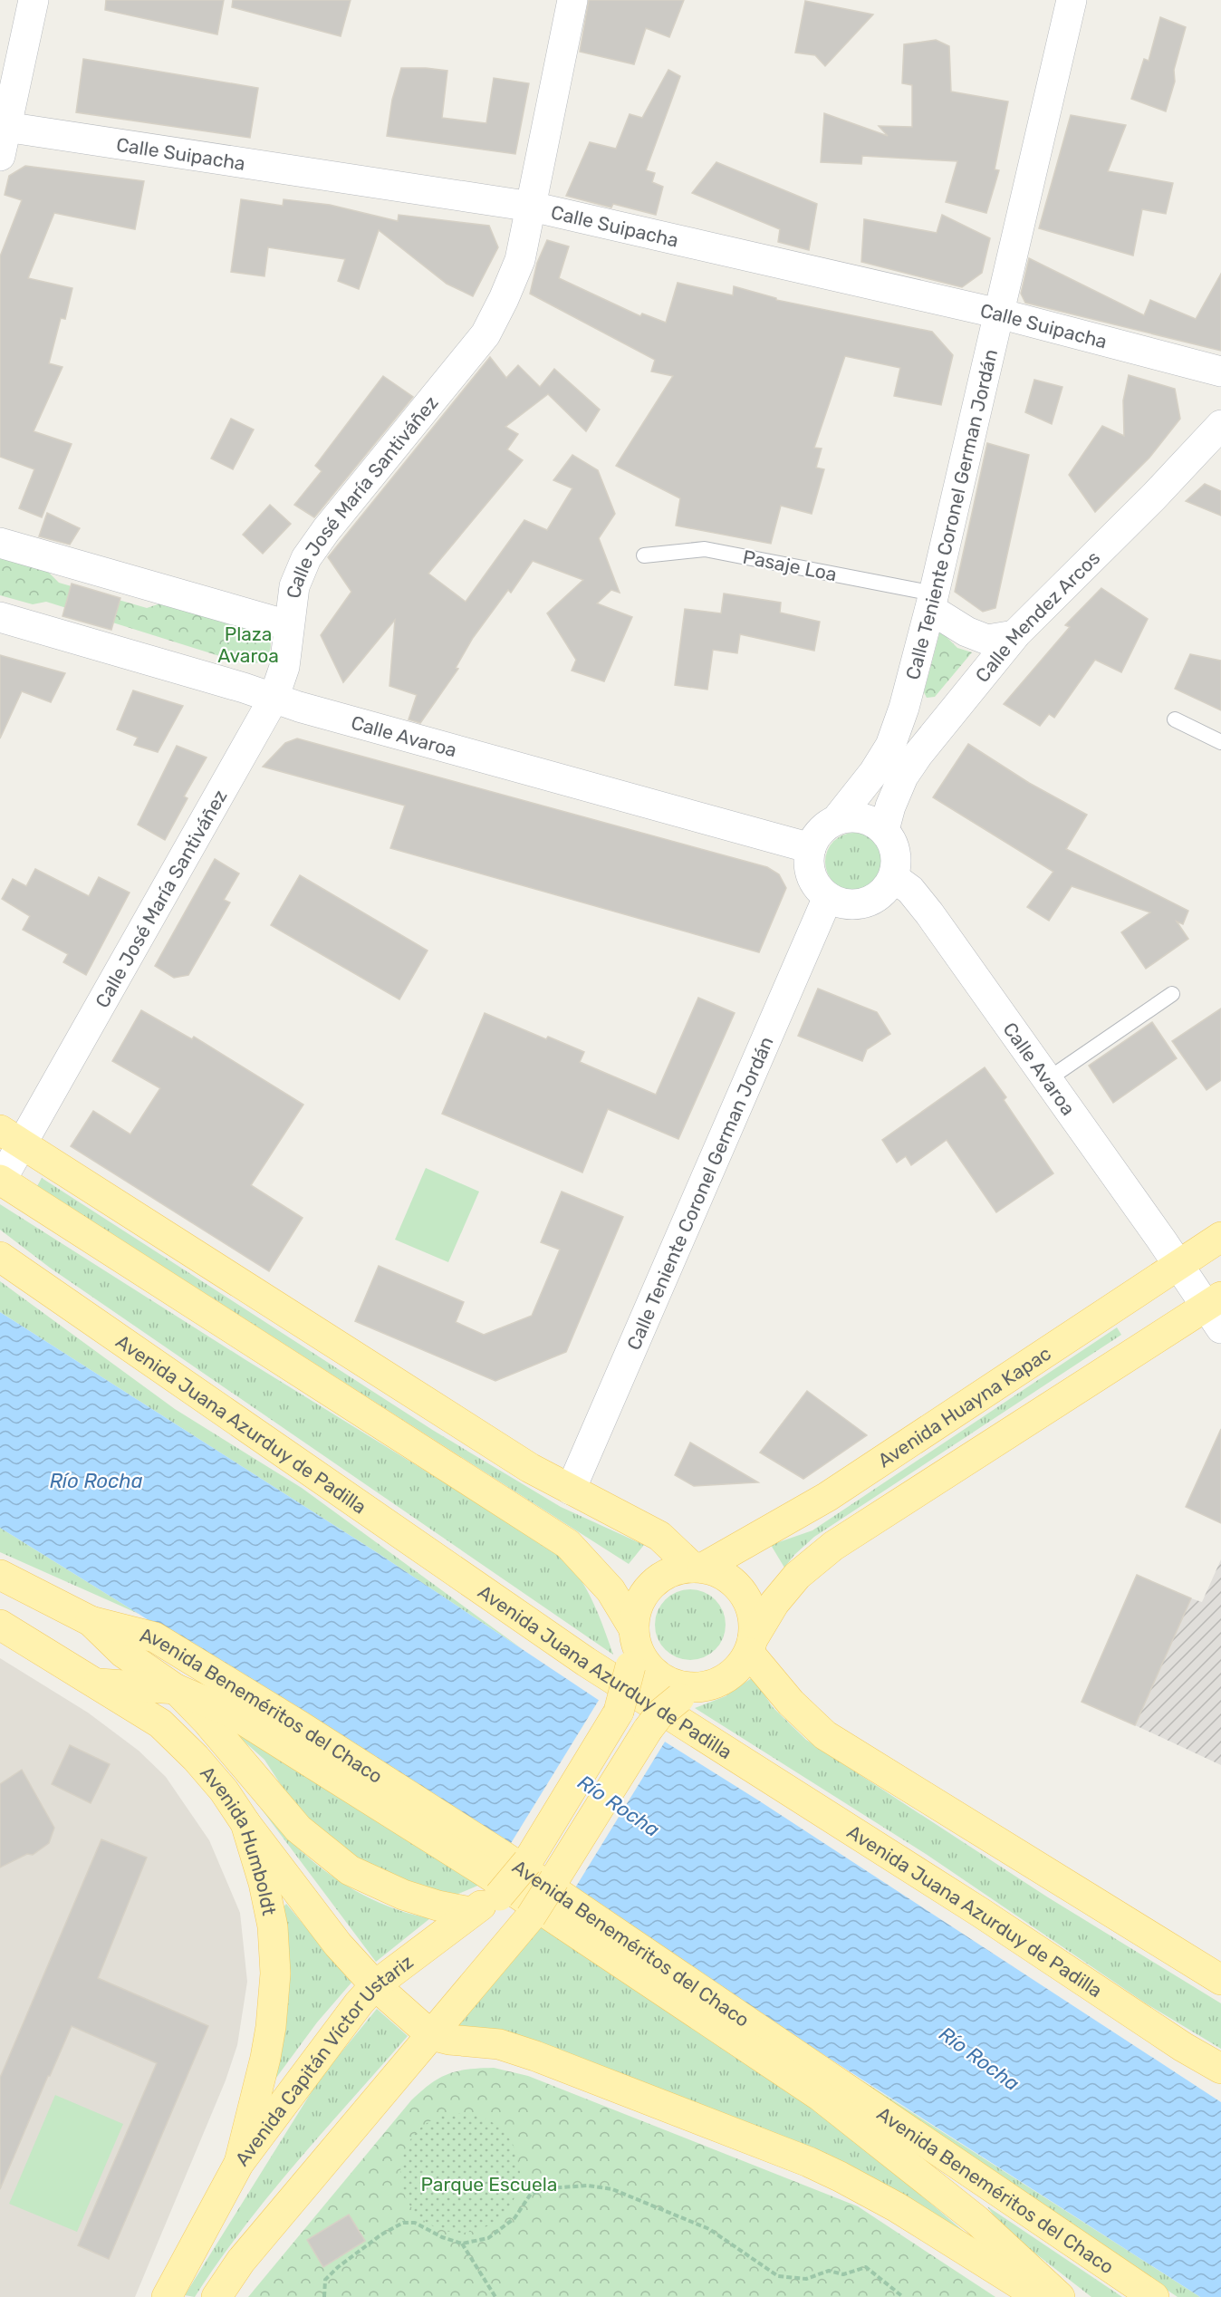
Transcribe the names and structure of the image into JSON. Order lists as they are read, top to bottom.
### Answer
{
  "streets": {
    "main road": [
      "Avenida Huayna Kapac",
      "Avenida Juana Azurduy de Padilla",
      "Avenida Beneméritos del Chaco",
      "Avenida Humboldt",
      "Avenida Capitán Víctor Ustariz"
    ],
    "street": [
      "Calle Suipacha",
      "Calle José María Santiváñez",
      "Calle Teniente Coronel German Jordán",
      "Calle Mendez Arcos",
      "Calle Avaroa"
    ],
    "lane": ["Pasaje Loa"]
  },
  "crossings": [
    ["Calle Suipacha", "Calle José María Santiváñez"],
    ["Calle Suipacha", "Calle Teniente Coronel German Jordán"],
    ["Calle José María Santiváñez", "Calle Avaroa"],
    ["Calle Teniente Coronel German Jordán", "Pasaje Loa"],
    ["Calle Teniente Coronel German Jordán", "Calle Mendez Arcos"],
    ["Calle Teniente Coronel German Jordán", "Calle Avaroa"],
    ["Calle Mendez Arcos", "Calle Avaroa"],
    ["Calle Avaroa", "Avenida Huayna Kapac"],
    ["Avenida Huayna Kapac", "Avenida Capitán Víctor Ustariz"],
    ["Avenida Beneméritos del Chaco", "Avenida Humboldt"],
    ["Avenida Humboldt", "Avenida Capitán Víctor Ustariz"]
  ],
  "water": ["Río Rocha"],
  "parks": ["Plaza Avaroa", "Parque Escuela"]
}
